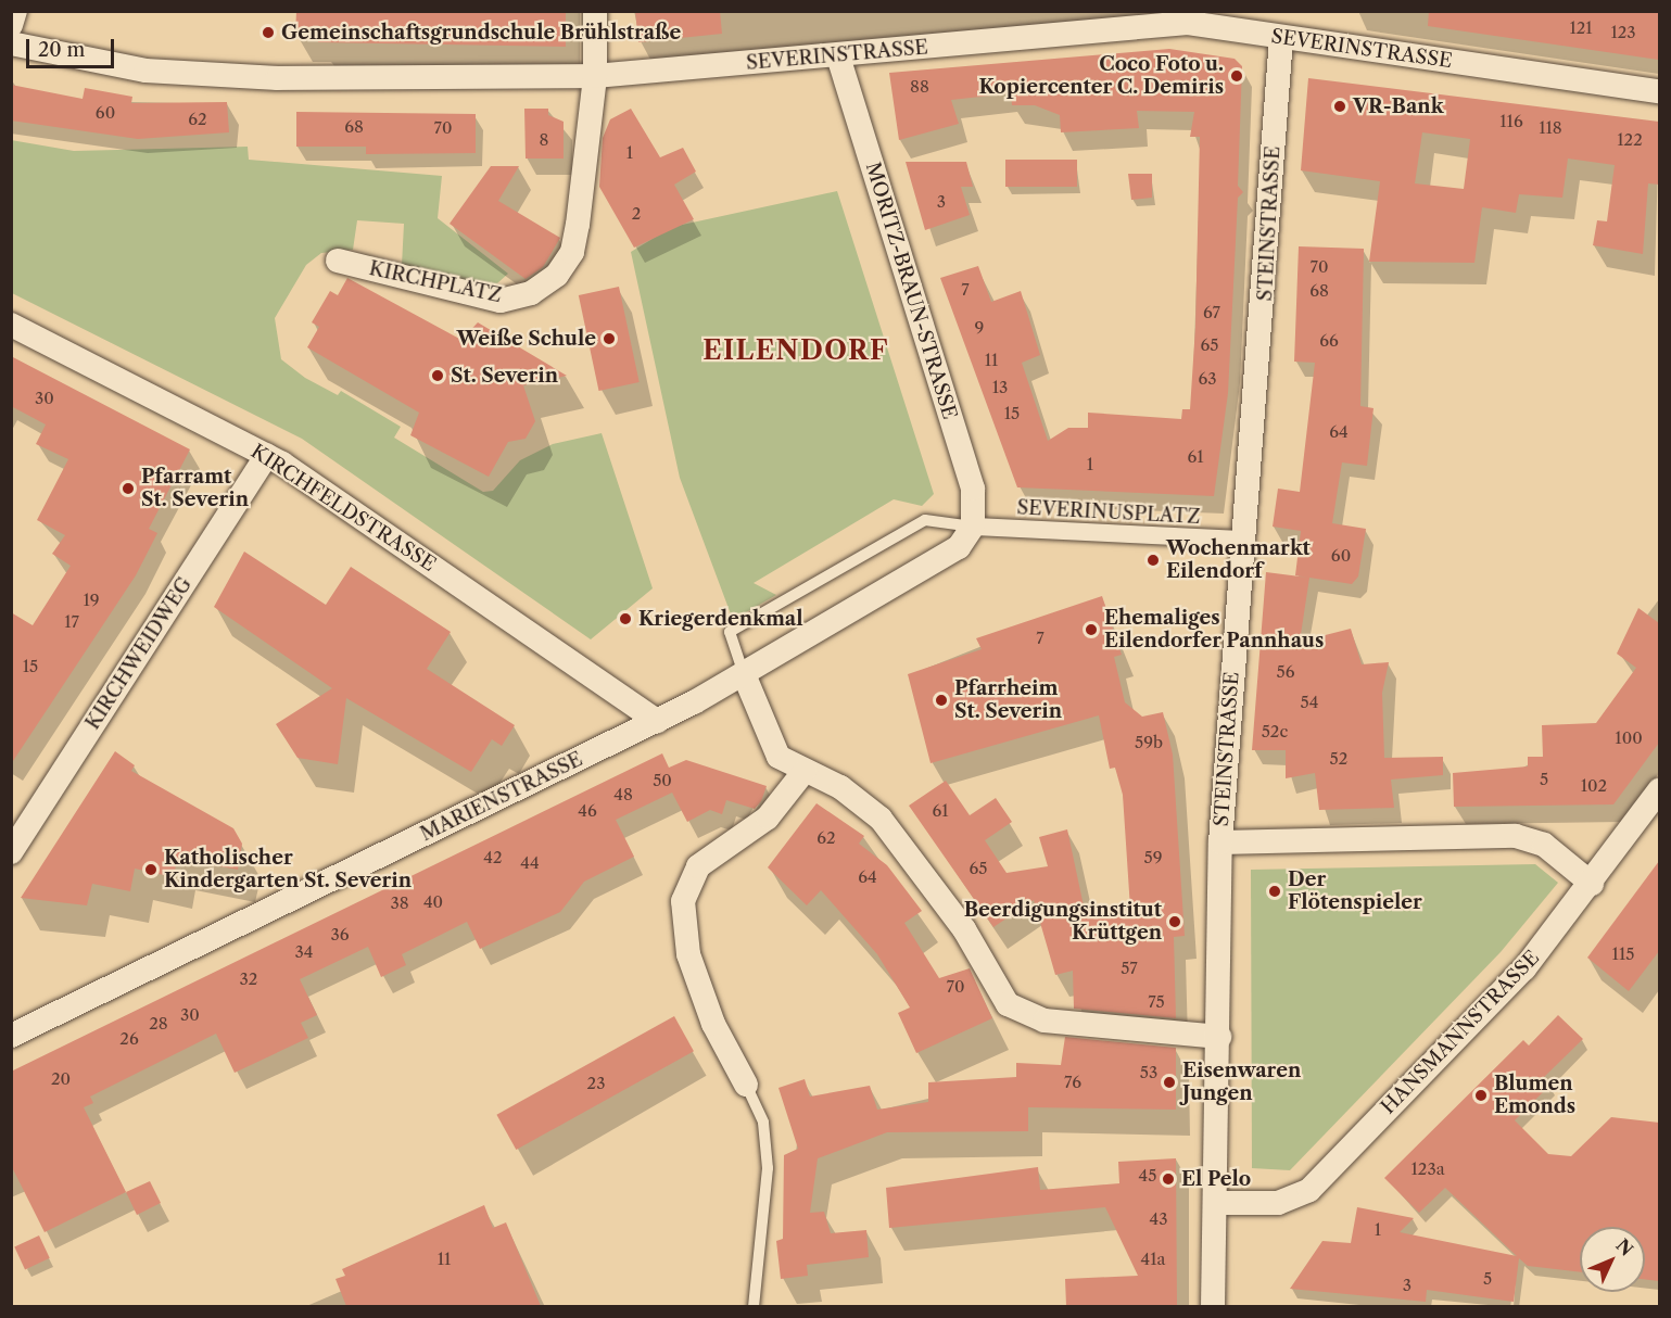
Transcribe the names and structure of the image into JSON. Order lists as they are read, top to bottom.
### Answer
{
  "streets": {
    "street": [
      "SEVERINSTRASSE",
      "STEINSTRASSE",
      "KIRCHPLATZ",
      "MORITZ-BRAUN-STRASSE",
      "KIRCHFELDSTRASSE",
      "SEVERINUSPLATZ",
      "KIRCHWEIDWEG",
      "MARIENSTRASSE",
      "HANSMANNSTRASSE"
    ]
  },
  "crossings": [
    ["SEVERINSTRASSE", "STEINSTRASSE"],
    ["SEVERINSTRASSE", "KIRCHPLATZ"],
    ["SEVERINSTRASSE", "MORITZ-BRAUN-STRASSE"],
    ["STEINSTRASSE", "SEVERINUSPLATZ"],
    ["STEINSTRASSE", "HANSMANNSTRASSE"],
    ["MORITZ-BRAUN-STRASSE", "SEVERINUSPLATZ"],
    ["MORITZ-BRAUN-STRASSE", "MARIENSTRASSE"],
    ["KIRCHFELDSTRASSE", "KIRCHWEIDWEG"],
    ["KIRCHFELDSTRASSE", "MARIENSTRASSE"],
    ["SEVERINUSPLATZ", "MARIENSTRASSE"]
  ],
  "districts": ["EILENDORF"],
  "places": [
    "Gemeinschaftsgrundschule Brühlstraße",
    "Coco Foto u. Kopiercenter C. Demiris",
    "VR-Bank",
    "Weiße Schule",
    "St. Severin",
    "Pfarramt St. Severin",
    "Wochenmarkt Eilendorf",
    "Kriegerdenkmal",
    "Ehemaliges Eilendorfer Pannhaus",
    "Pfarrheim St. Severin",
    "Katholischer Kindergarten St. Severin",
    "Der Flötenspieler",
    "Beerdigungsinstitut Krüttgen",
    "Eisenwaren Jungen",
    "Blumen Emonds",
    "El Pelo"
  ],
  "house_numbers": [
    "121",
    "123",
    "88",
    "60",
    "62",
    "116",
    "68",
    "70",
    "118",
    "8",
    "122",
    "1",
    "3",
    "2",
    "70",
    "7",
    "68",
    "67",
    "9",
    "66",
    "65",
    "11",
    "63",
    "13",
    "30",
    "15",
    "64",
    "61",
    "1",
    "60",
    "19",
    "17",
    "7",
    "15",
    "56",
    "54",
    "52c",
    "100",
    "59b",
    "52",
    "5",
    "50",
    "102",
    "48",
    "46",
    "61",
    "62",
    "42",
    "59",
    "44",
    "65",
    "64",
    "40",
    "38",
    "36",
    "34",
    "115",
    "57",
    "32",
    "70",
    "75",
    "30",
    "28",
    "26",
    "53",
    "20",
    "76",
    "23",
    "123a",
    "45",
    "43",
    "1",
    "11",
    "41a",
    "5",
    "3"
  ],
  "scale_bar": "20 m",
  "north": "top right"
}
